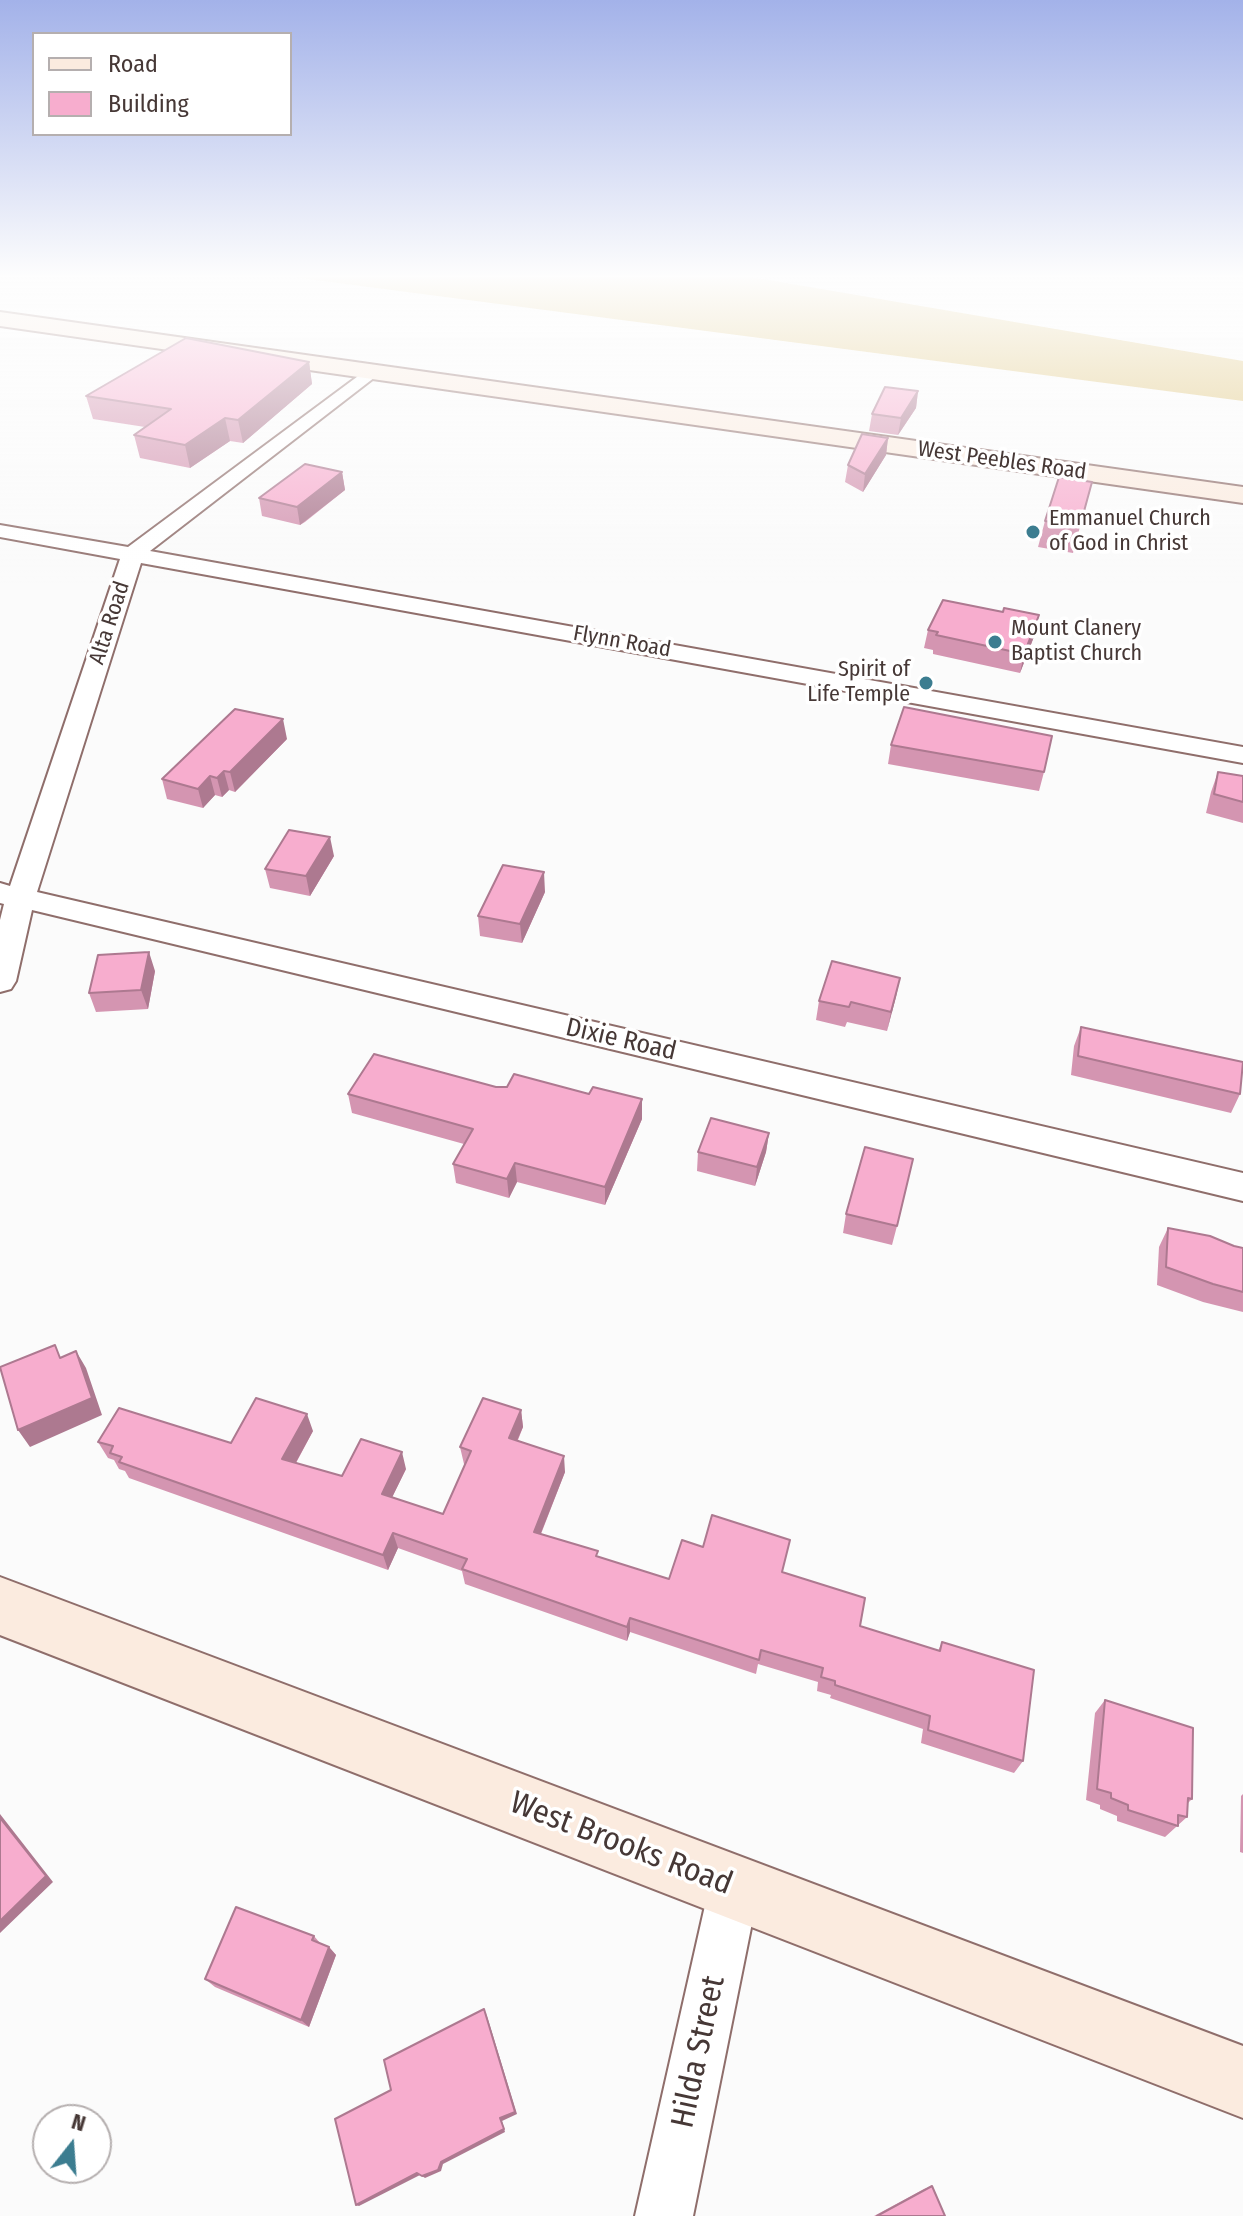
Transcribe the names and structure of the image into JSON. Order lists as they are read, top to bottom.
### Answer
{
  "streets": {
    "main road": ["West Peebles Road", "West Brooks Road"],
    "street": [
      "Alta Road",
      "Flynn Road",
      "Dixie Road",
      "Hilda Street"
    ]
  },
  "crossings": [
    ["Alta Road", "Flynn Road"],
    ["Alta Road", "Dixie Road"],
    ["West Brooks Road", "Hilda Street"]
  ],
  "places": ["Emmanuel Church of God in Christ", "Mount Clanery Baptist Church", "Spirit of Life Temple"],
  "legend": ["Road", "Building"],
  "north": "top"
}
